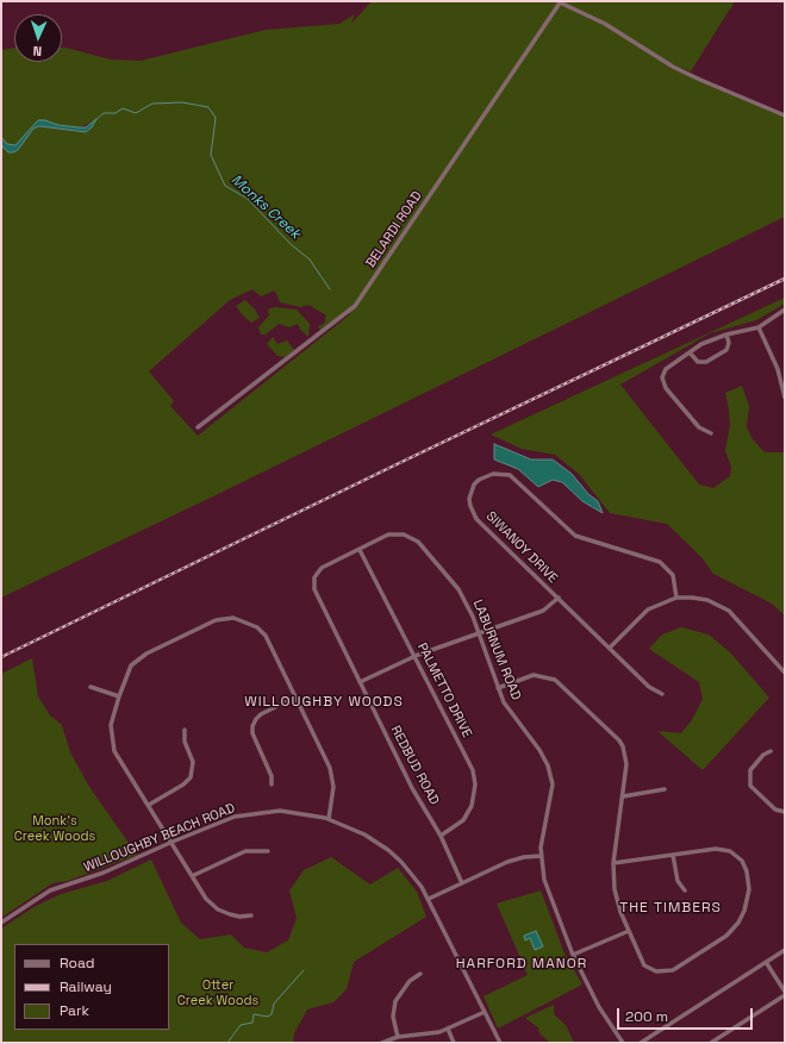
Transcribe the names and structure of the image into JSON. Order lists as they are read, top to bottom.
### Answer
{
  "streets": {
    "street": [
      "BELARDI ROAD",
      "SIWANOY DRIVE",
      "LABURNUM ROAD",
      "PALMETTO DRIVE",
      "REDBUD ROAD",
      "WILLOUGHBY BEACH ROAD"
    ]
  },
  "crossings": [
    ["LABURNUM ROAD", "PALMETTO DRIVE"],
    ["LABURNUM ROAD", "REDBUD ROAD"],
    ["PALMETTO DRIVE", "REDBUD ROAD"]
  ],
  "districts": ["WILLOUGHBY WOODS", "THE TIMBERS", "HARFORD MANOR"],
  "water": ["Monks Creek"],
  "parks": ["Monk's Creek Woods", "Otter Creek Woods"],
  "legend": ["Road", "Railway", "Park"],
  "scale_bar": "200 m",
  "north": "bottom"
}
